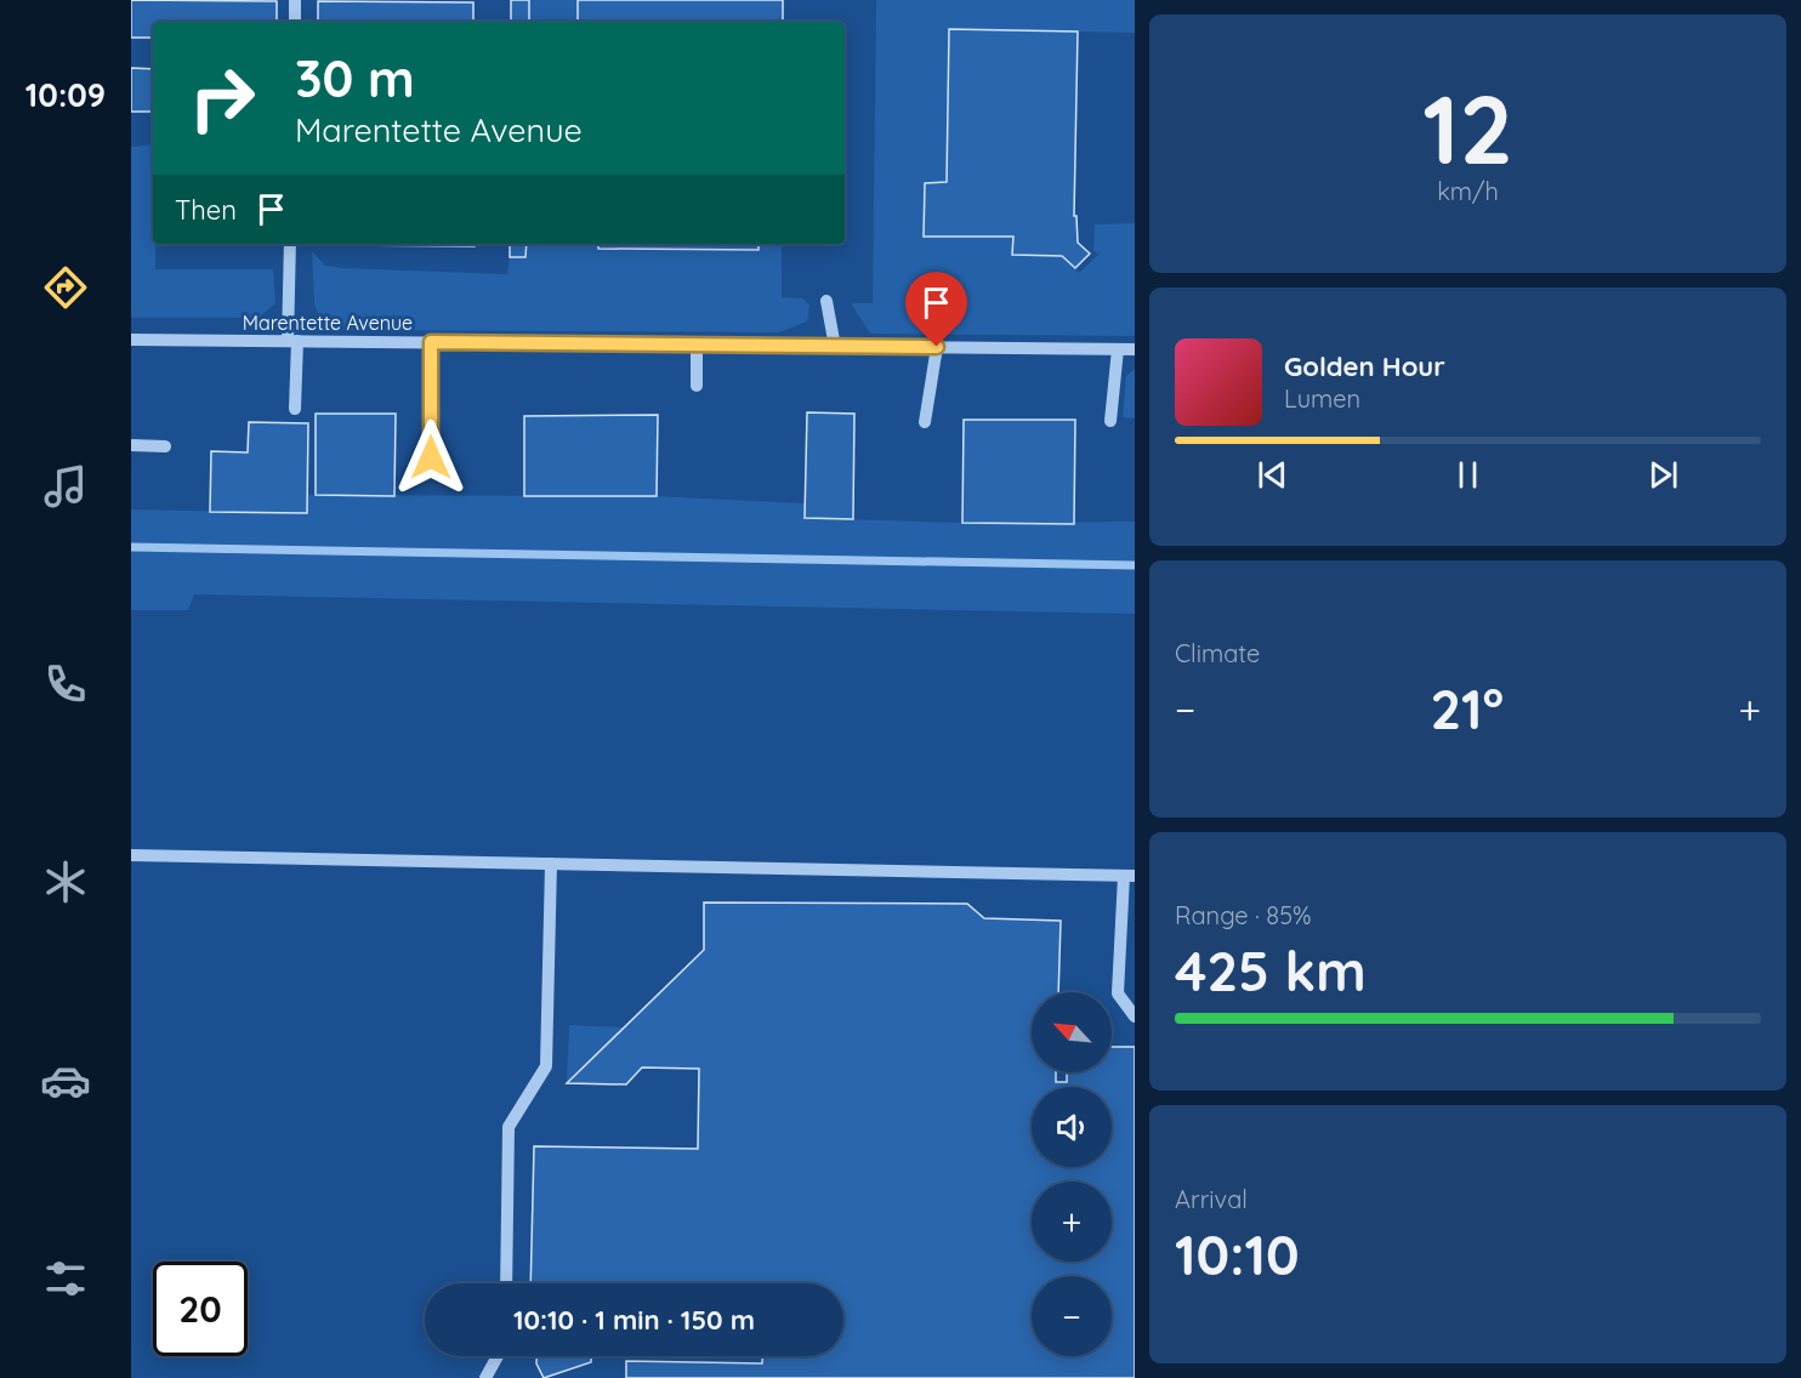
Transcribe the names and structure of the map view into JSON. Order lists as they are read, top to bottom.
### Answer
{
  "streets": {
    "street": ["Marentette Avenue"]
  },
  "north": "top left",
  "page": {
    "tabs": "10:09",
    "tile": [
      ["12", "km/h"],
      "Climate",
      ["Range · 85%", "425 km"],
      ["Arrival", "10:10"]
    ],
    "turn": ["30 m", "Marentette Avenue"],
    "then": "Then",
    "song": ["Golden Hour", "Lumen"],
    "heat": ["−", "21°", "+"],
    "map_buttons": ["+", "−"],
    "limit": "20",
    "trip": "10:10 · 1 min · 150 m"
  }
}
